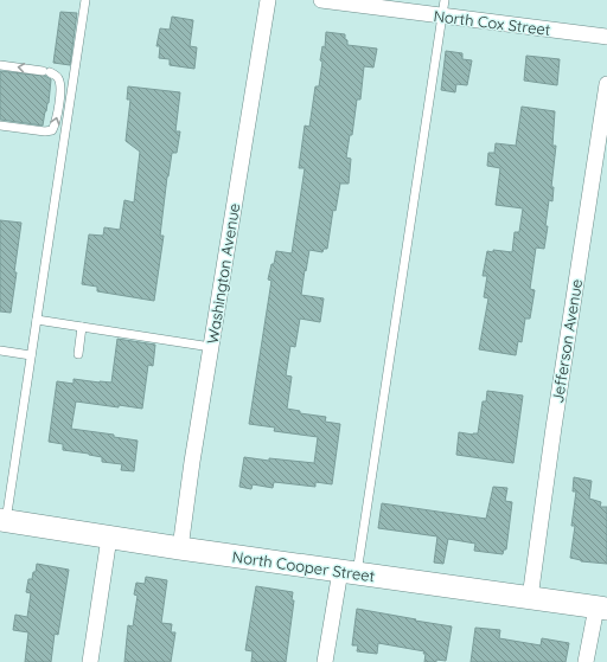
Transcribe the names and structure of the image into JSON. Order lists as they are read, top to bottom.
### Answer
{
  "streets": {
    "street": [
      "North Cox Street",
      "Washington Avenue",
      "Jefferson Avenue",
      "North Cooper Street"
    ]
  },
  "crossings": [
    ["Washington Avenue", "North Cooper Street"],
    ["Jefferson Avenue", "North Cooper Street"]
  ]
}
